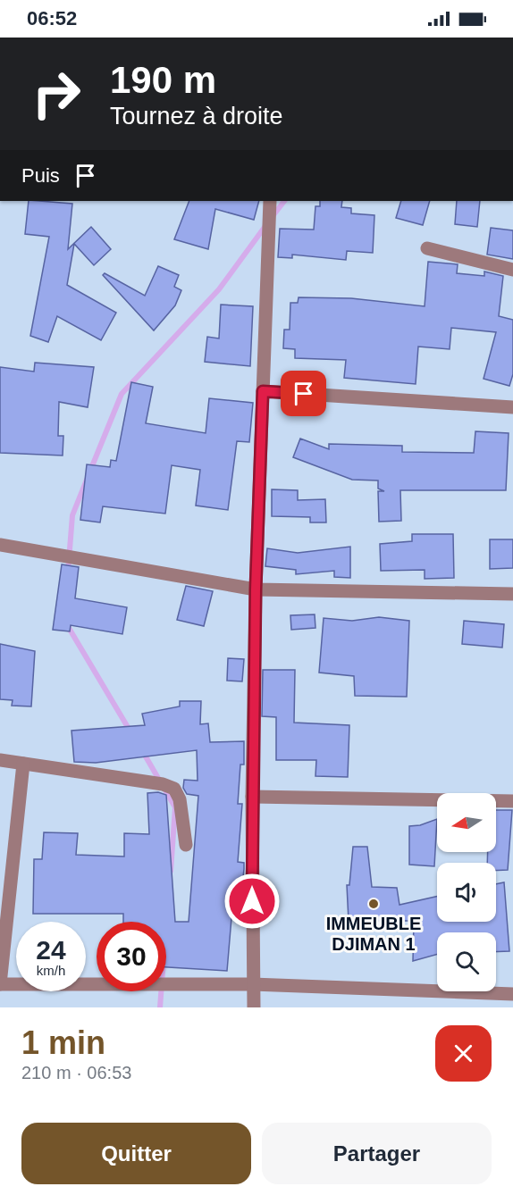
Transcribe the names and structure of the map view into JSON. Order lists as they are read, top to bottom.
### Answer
{
  "places": ["IMMEUBLE DJIMAN 1"],
  "north": "left",
  "page": {
    "status": "06:52",
    "turn": ["190 m", "Tournez à droite"],
    "then": "Puis",
    "speed": "24 km/h",
    "limit": "30",
    "heading": ["1 min", "210 m · 06:53"],
    "buttons": ["Quitter", "Partager"]
  }
}
